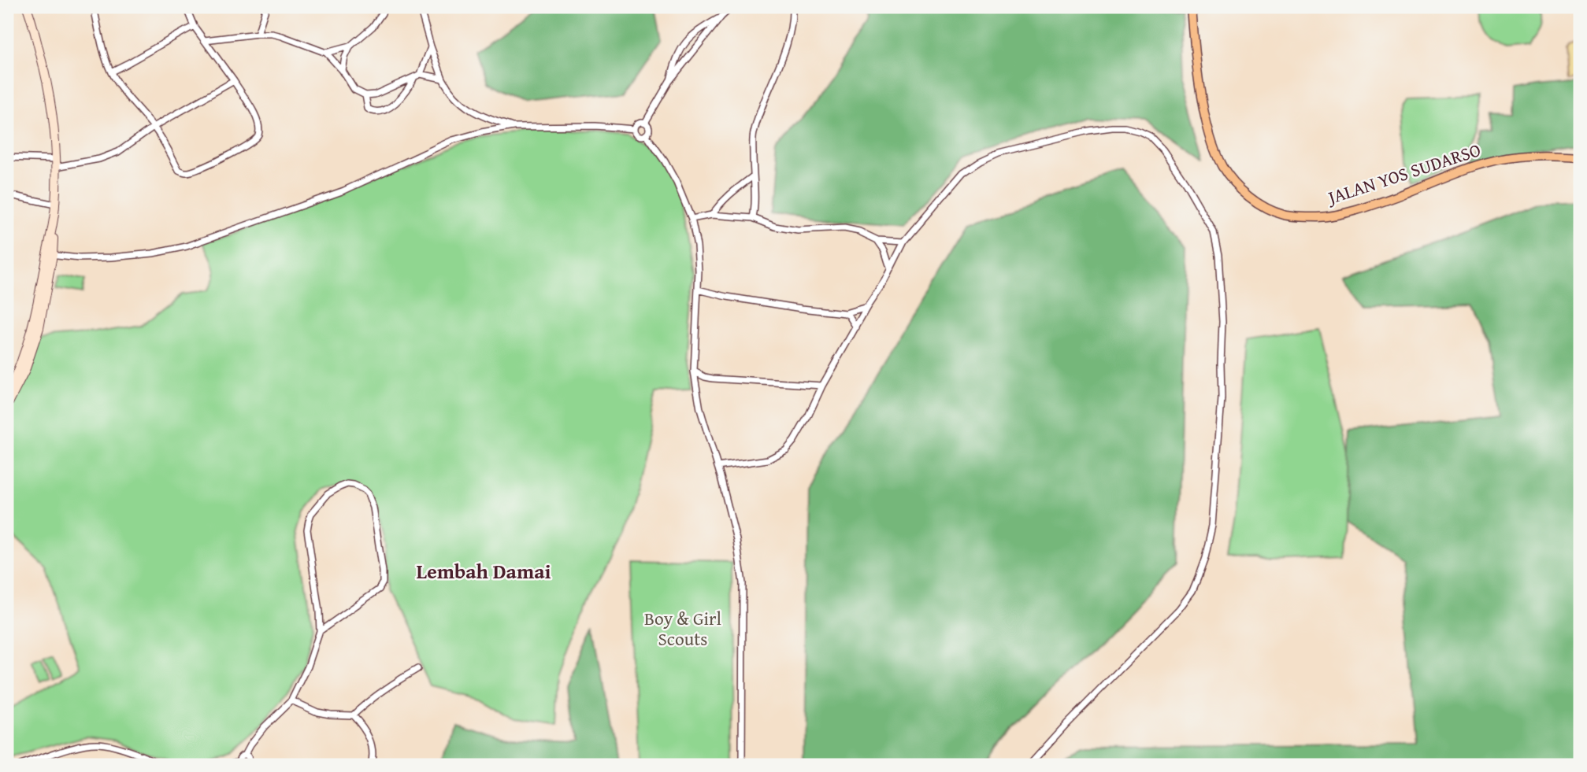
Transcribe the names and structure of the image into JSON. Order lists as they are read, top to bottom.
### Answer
{
  "streets": {
    "main road": ["JALAN YOS SUDARSO"]
  },
  "districts": ["Lembah Damai"],
  "parks": ["Boy & Girl Scouts"]
}
